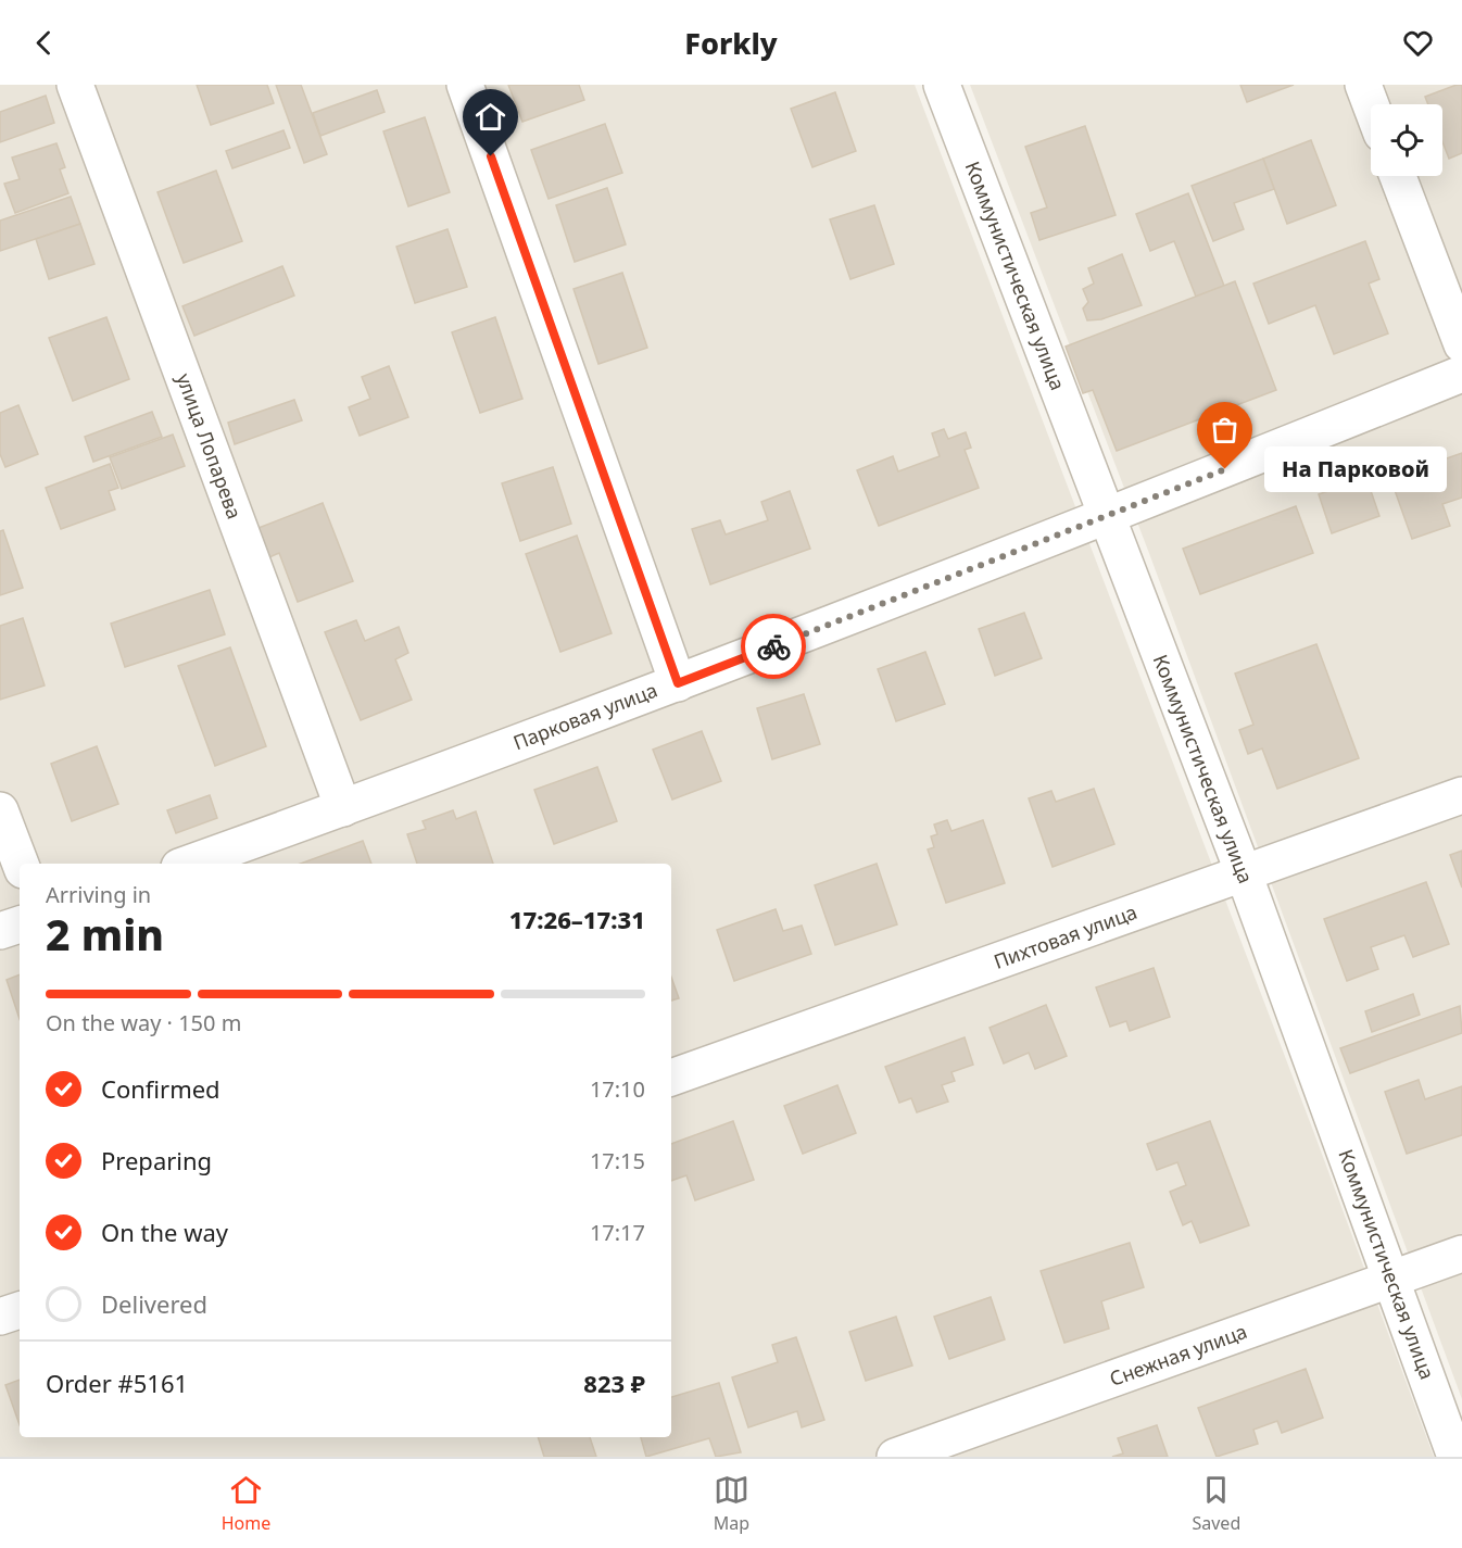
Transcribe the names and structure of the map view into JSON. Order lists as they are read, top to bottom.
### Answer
{
  "streets": {
    "street": [
      "Коммунистическая улица",
      "улица Лопарева",
      "Парковая улица",
      "Пихтовая улица",
      "Снежная улица"
    ]
  },
  "crossings": [
    ["Коммунистическая улица", "Парковая улица"],
    ["Коммунистическая улица", "Пихтовая улица"],
    ["Коммунистическая улица", "Снежная улица"],
    ["улица Лопарева", "Парковая улица"]
  ],
  "places": ["На Парковой"],
  "page": {
    "header": "Forkly",
    "bubble": "На Парковой",
    "heading": ["2 min", "Arriving in", "17:26–17:31"],
    "panel": ["Order #5161", "823 ₽"],
    "bar": "On the way · 150 m",
    "list": [
      ["Confirmed", "17:10"],
      ["Preparing", "17:15"],
      ["On the way", "17:17"],
      "Delivered"
    ],
    "tabs": ["Home", "Map", "Saved"]
  }
}
